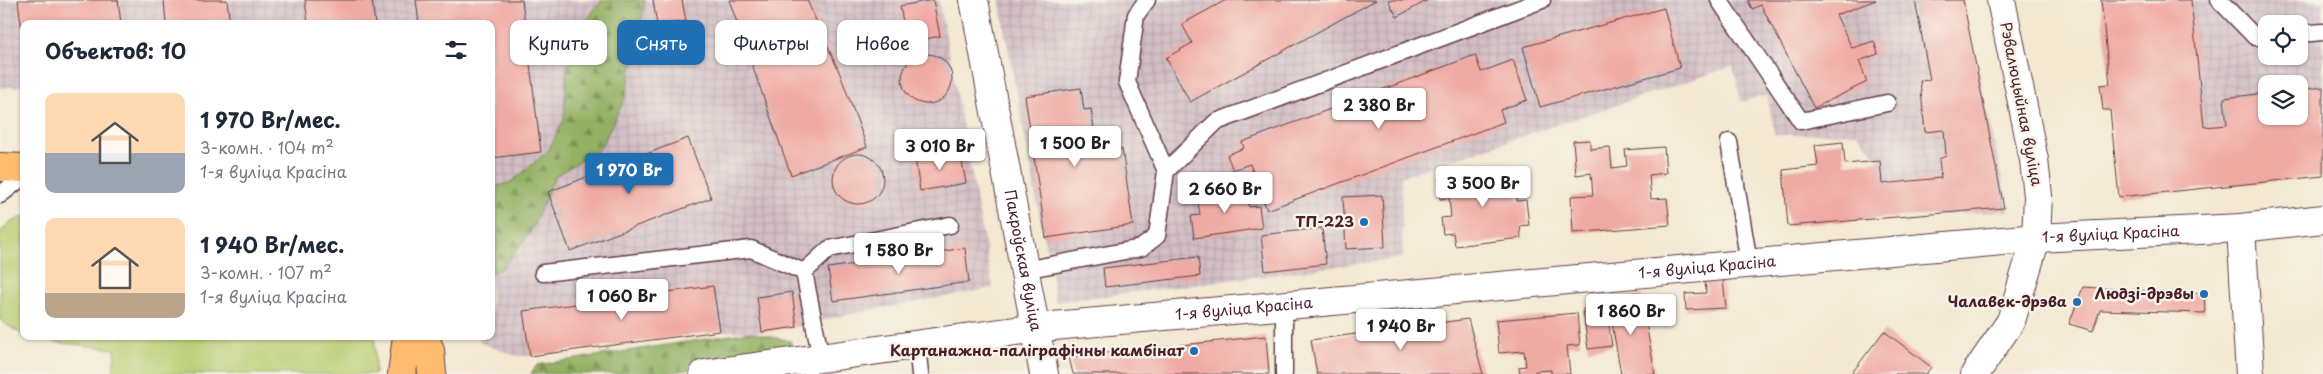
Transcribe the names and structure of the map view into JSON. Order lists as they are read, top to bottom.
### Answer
{
  "streets": {
    "street": ["Рэвалюцыйная вуліца", "1-я вуліца Красіна", "Пакроўская вуліца"]
  },
  "crossings": [
    ["Рэвалюцыйная вуліца", "1-я вуліца Красіна"],
    ["1-я вуліца Красіна", "Пакроўская вуліца"]
  ],
  "places": [
    "ТП-223",
    "Людзі-дрэвы",
    "Чалавек-дрэва",
    "Картанажна-паліграфічны камбінат"
  ],
  "page": {
    "chip": [
      "Купить",
      "Снять",
      "Фильтры",
      "Новое"
    ],
    "heading": "Объектов: 10",
    "list": [
      {
        "name": "1 970 Br/мес.",
        "note": "3-комн. · 104 m² · 1-я вуліца Красіна"
      },
      {
        "name": "1 940 Br/мес.",
        "note": "3-комн. · 107 m² · 1-я вуліца Красіна"
      }
    ],
    "price": [
      "2 380 Br",
      "1 500 Br",
      "3 010 Br",
      "1 970 Br",
      "3 500 Br",
      "2 660 Br",
      "1 580 Br",
      "1 060 Br",
      "1 860 Br",
      "1 940 Br"
    ]
  }
}
